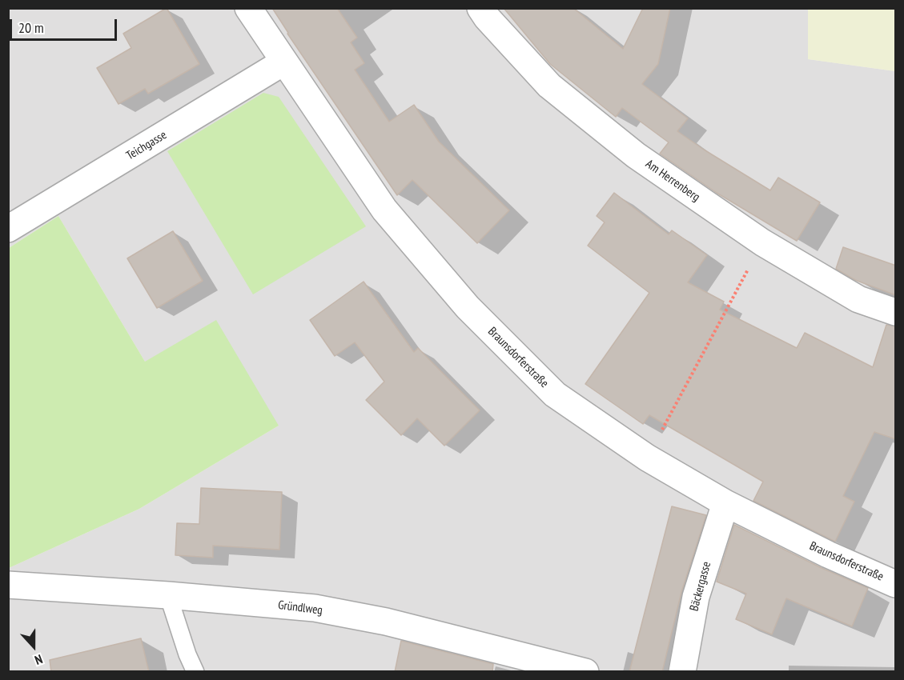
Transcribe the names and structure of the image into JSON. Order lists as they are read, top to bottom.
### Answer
{
  "streets": {
    "street": [
      "Teichgasse",
      "Am Herrenberg",
      "Braunsdorferstraße",
      "Bäckergasse",
      "Gründlweg"
    ]
  },
  "crossings": [
    ["Teichgasse", "Braunsdorferstraße"],
    ["Braunsdorferstraße", "Bäckergasse"]
  ],
  "scale_bar": "20 m",
  "north": "bottom"
}
